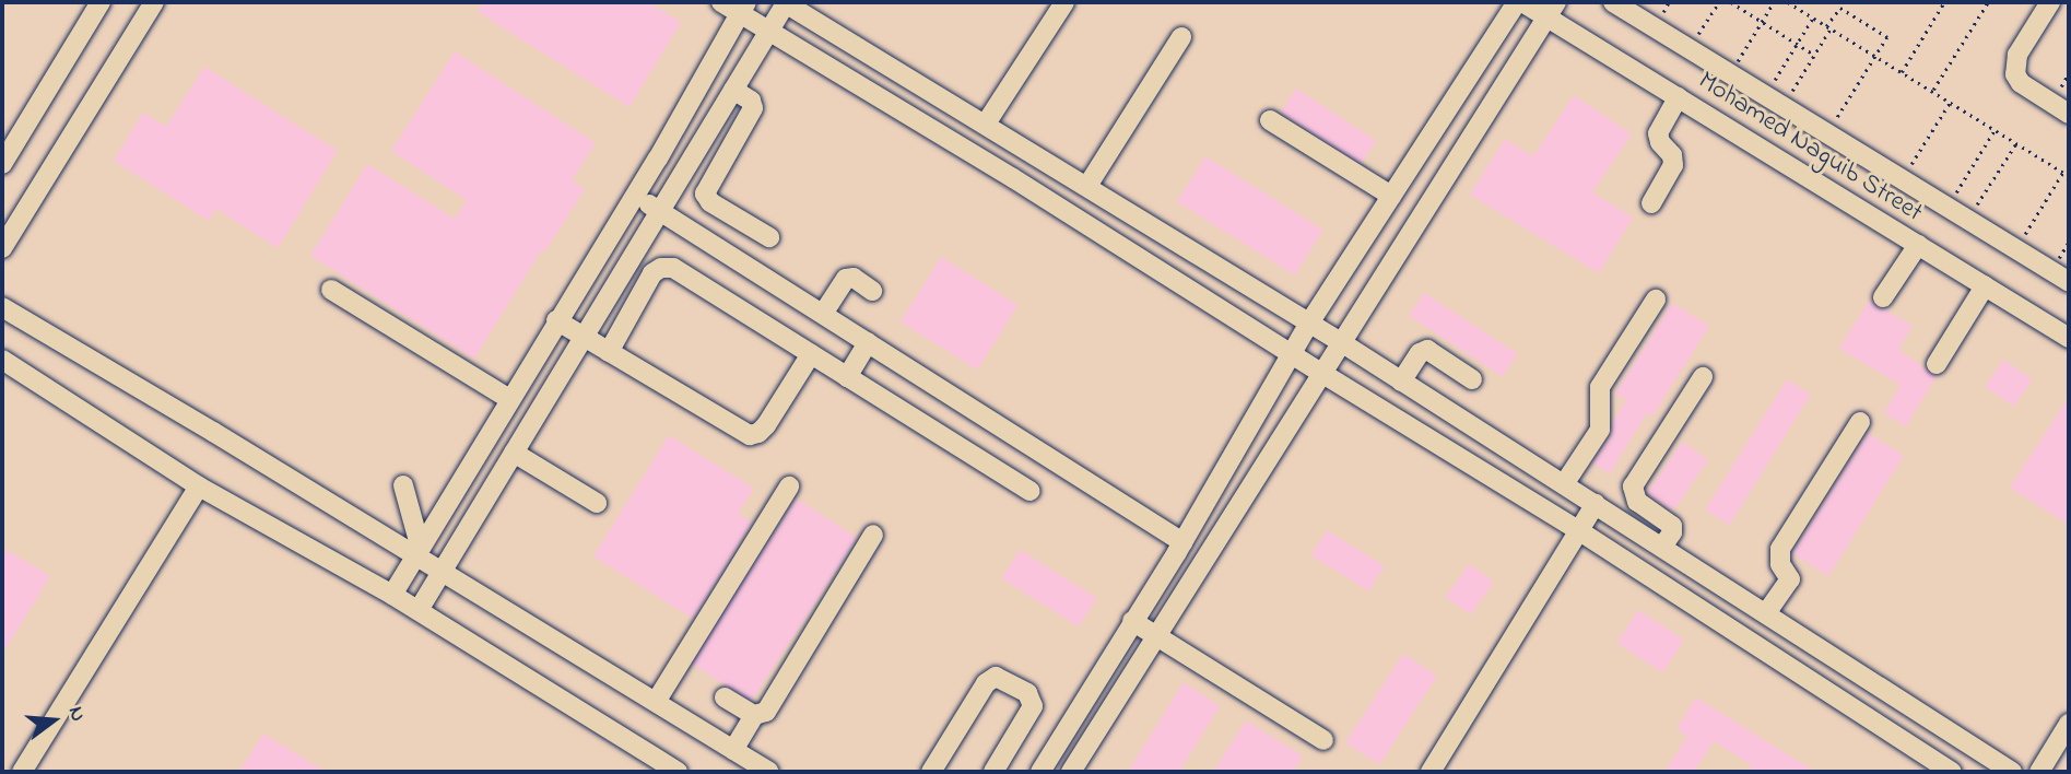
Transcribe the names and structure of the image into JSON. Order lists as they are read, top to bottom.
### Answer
{
  "streets": {
    "street": ["Mohamed Naguib Street"]
  },
  "north": "right"
}
